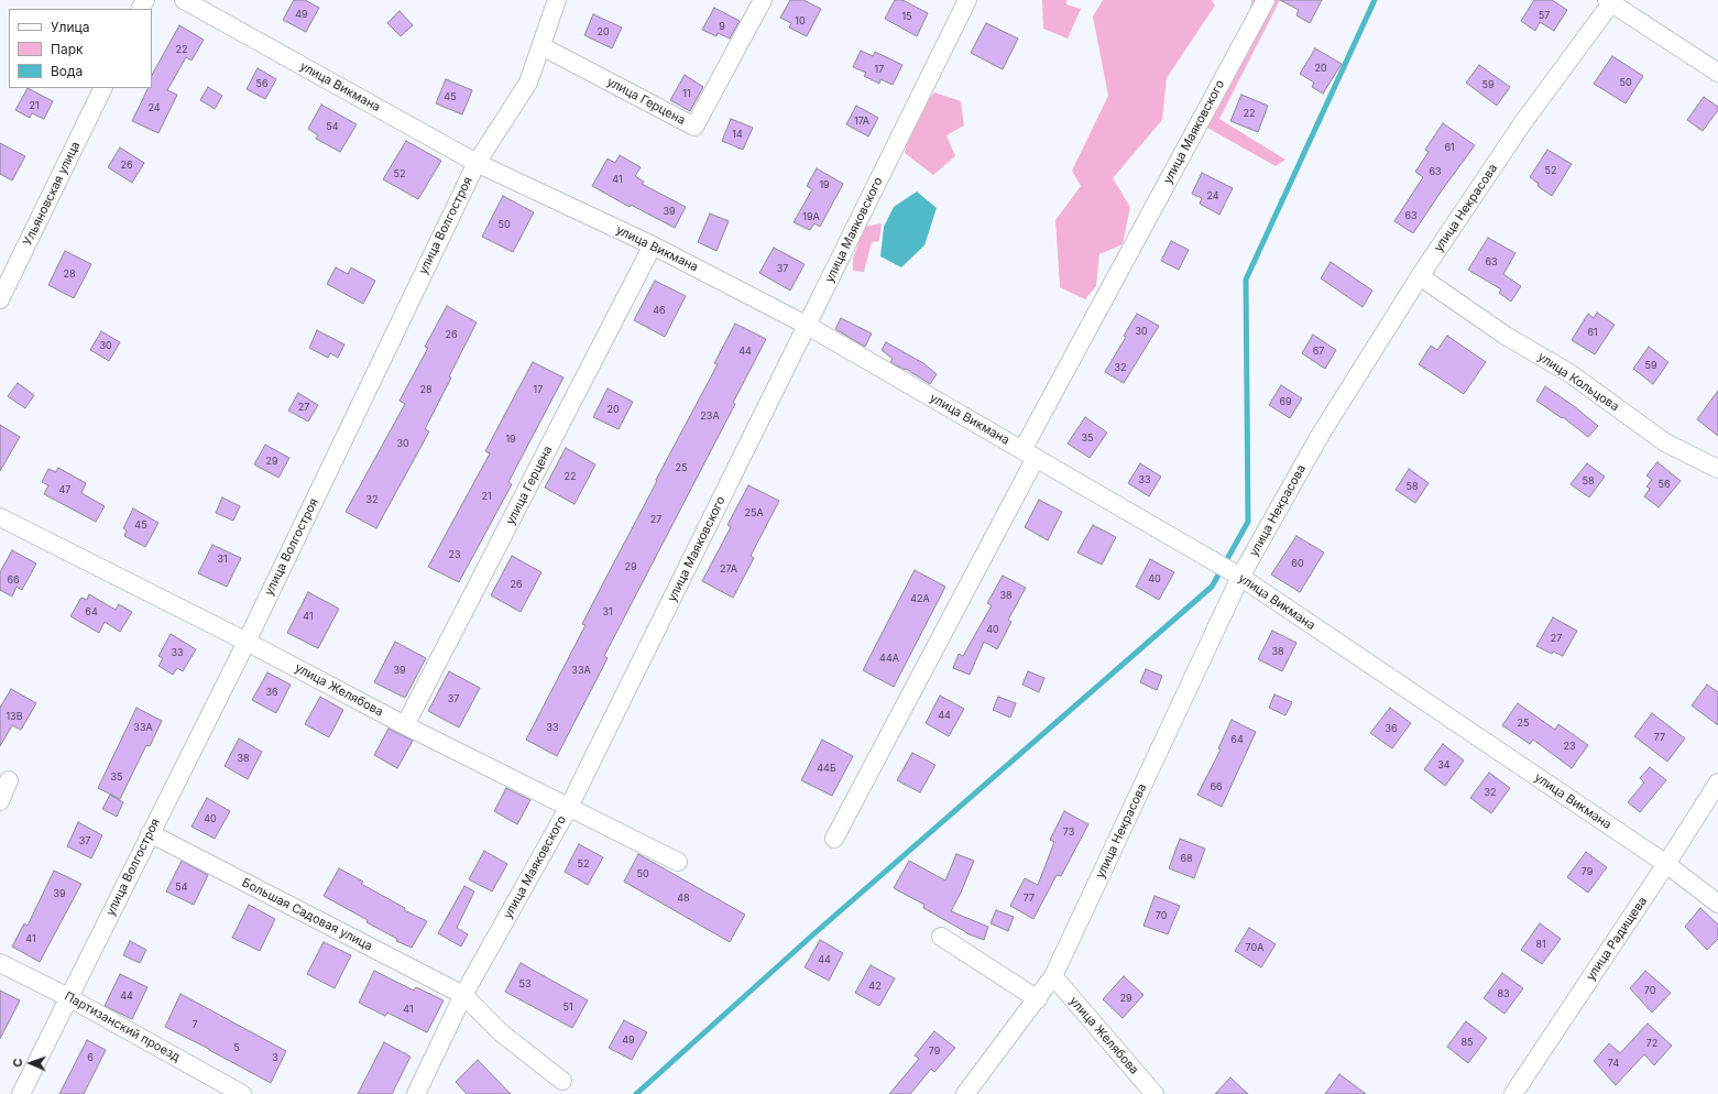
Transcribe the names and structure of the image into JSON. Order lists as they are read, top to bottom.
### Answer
{
  "streets": {
    "street": [
      "улица Викмана",
      "улица Герцена",
      "улица Маяковского",
      "Ульяновская улица",
      "улица Некрасова",
      "улица Волгостроя",
      "улица Кольцова",
      "улица Желябова",
      "Большая Садовая улица",
      "улица Радищева",
      "Партизанский проезд"
    ]
  },
  "crossings": [
    ["улица Викмана", "улица Герцена"],
    ["улица Викмана", "улица Маяковского"],
    ["улица Викмана", "улица Некрасова"],
    ["улица Викмана", "улица Волгостроя"],
    ["улица Викмана", "улица Радищева"],
    ["улица Герцена", "улица Волгостроя"],
    ["улица Герцена", "улица Желябова"],
    ["улица Маяковского", "улица Желябова"],
    ["улица Маяковского", "Большая Садовая улица"],
    ["улица Некрасова", "улица Кольцова"],
    ["улица Некрасова", "улица Желябова"],
    ["улица Волгостроя", "улица Желябова"],
    ["улица Волгостроя", "Большая Садовая улица"],
    ["улица Волгостроя", "Партизанский проезд"]
  ],
  "house_numbers": [
    "49",
    "57",
    "15",
    "10",
    "9",
    "20",
    "22",
    "20",
    "17",
    "50",
    "56",
    "59",
    "11",
    "45",
    "21",
    "24",
    "22",
    "17А",
    "54",
    "14",
    "61",
    "26",
    "52",
    "63",
    "52",
    "41",
    "19",
    "24",
    "39",
    "63",
    "19А",
    "50",
    "63",
    "37",
    "28",
    "46",
    "30",
    "61",
    "26",
    "30",
    "44",
    "67",
    "59",
    "32",
    "28",
    "17",
    "69",
    "27",
    "20",
    "23А",
    "35",
    "19",
    "30",
    "29",
    "25",
    "22",
    "33",
    "58",
    "56",
    "58",
    "47",
    "21",
    "32",
    "25А",
    "27",
    "45",
    "23",
    "31",
    "60",
    "29",
    "27А",
    "40",
    "66",
    "26",
    "38",
    "42А",
    "64",
    "31",
    "41",
    "40",
    "27",
    "38",
    "33",
    "44А",
    "39",
    "33А",
    "36",
    "37",
    "44",
    "13В",
    "25",
    "33А",
    "33",
    "36",
    "77",
    "64",
    "23",
    "38",
    "34",
    "44Б",
    "35",
    "66",
    "32",
    "40",
    "73",
    "37",
    "68",
    "52",
    "79",
    "50",
    "54",
    "39",
    "48",
    "77",
    "70",
    "41",
    "81",
    "70А",
    "44",
    "53",
    "42",
    "70",
    "83",
    "44",
    "29",
    "51",
    "41",
    "7",
    "49",
    "85",
    "72",
    "5",
    "79",
    "6",
    "3",
    "74"
  ],
  "legend": ["Улица", "Парк", "Вода"],
  "north": "left"
}
